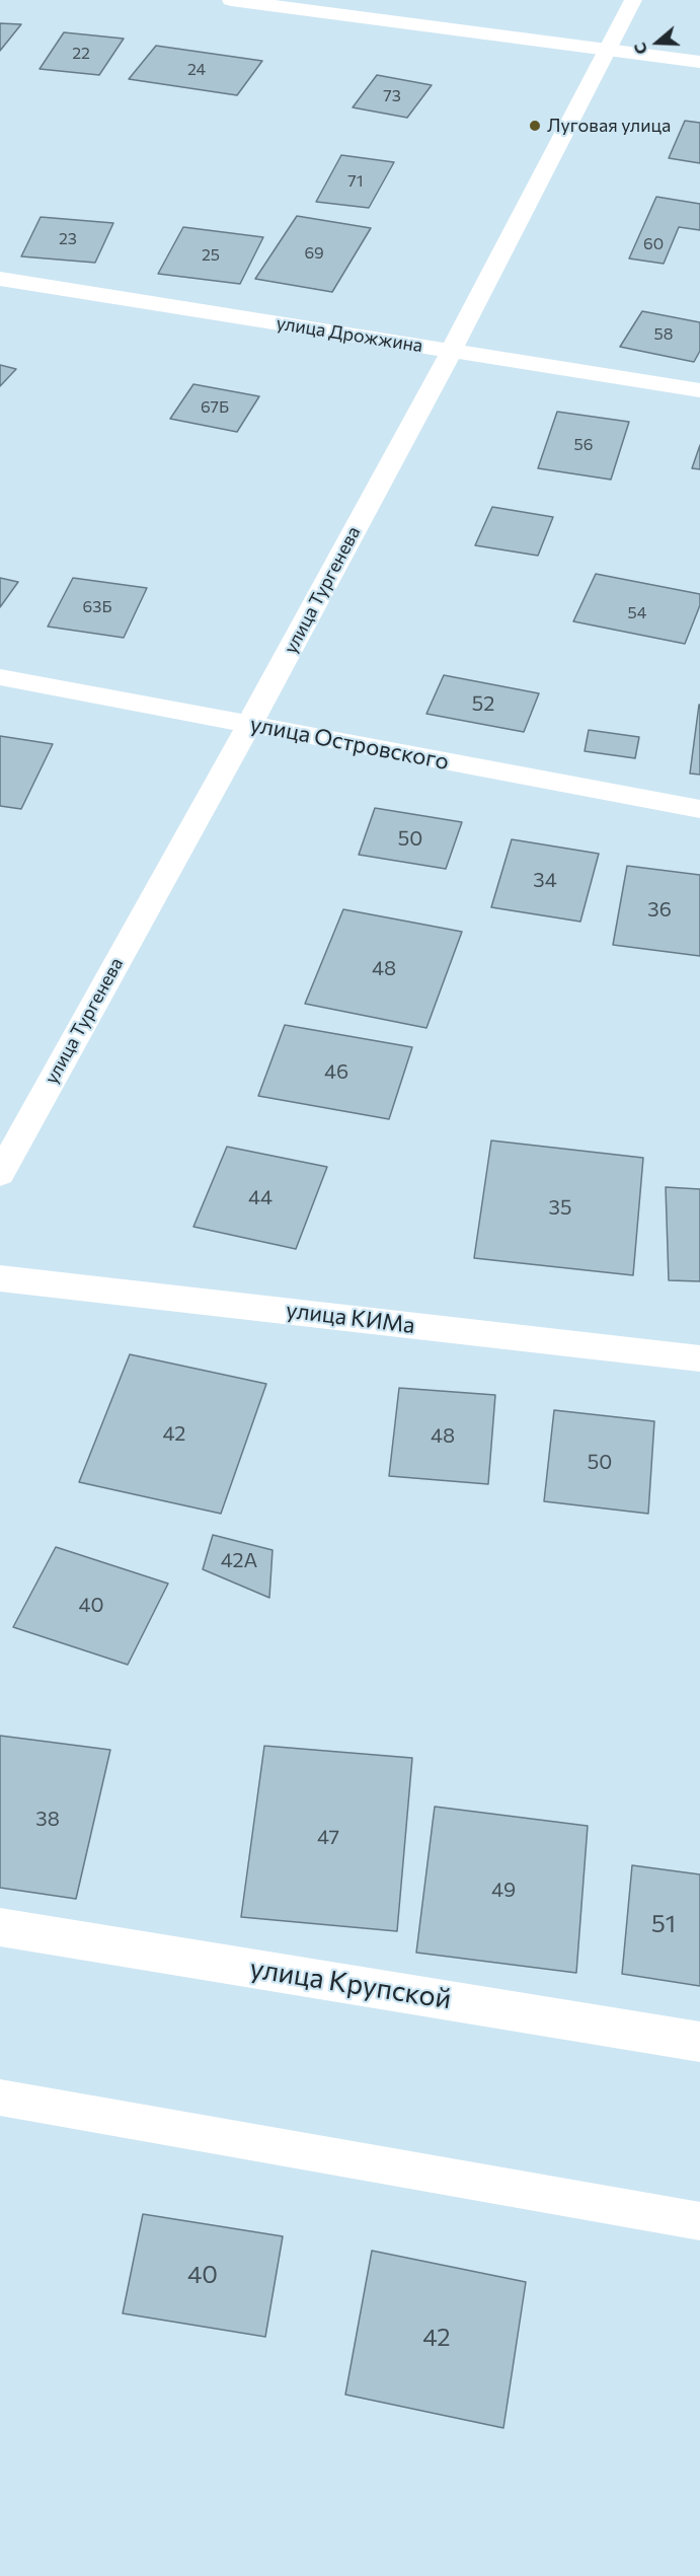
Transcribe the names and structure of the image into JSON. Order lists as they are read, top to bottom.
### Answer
{
  "streets": {
    "street": [
      "улица Дрожжина",
      "улица Тургенева",
      "улица Островского",
      "улица КИМа",
      "улица Крупской"
    ]
  },
  "crossings": [
    ["улица Дрожжина", "улица Тургенева"],
    ["улица Тургенева", "улица Островского"]
  ],
  "places": ["Луговая улица"],
  "house_numbers": [
    "22",
    "24",
    "73",
    "71",
    "23",
    "60",
    "69",
    "25",
    "58",
    "67Б",
    "56",
    "63Б",
    "54",
    "52",
    "50",
    "34",
    "36",
    "48",
    "46",
    "44",
    "35",
    "42",
    "48",
    "50",
    "42А",
    "40",
    "38",
    "47",
    "49",
    "51",
    "40",
    "42"
  ],
  "north": "left"
}
